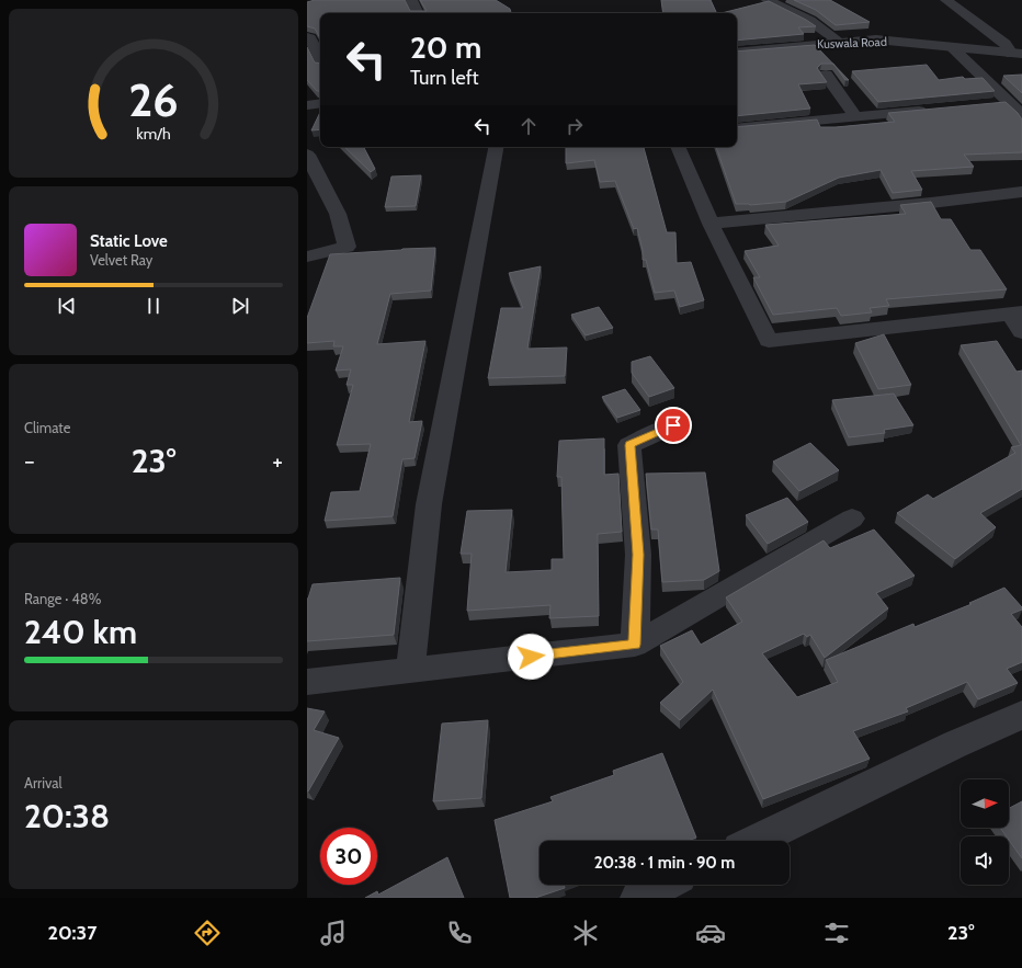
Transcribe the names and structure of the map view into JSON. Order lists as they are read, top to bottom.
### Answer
{
  "streets": {
    "street": ["Kuswala Road"]
  },
  "north": "right",
  "page": {
    "turn": ["20 m", "Turn left"],
    "song": ["Static Love", "Velvet Ray"],
    "tile": [
      "Climate",
      ["Range · 48%", "240 km"],
      ["Arrival", "20:38"]
    ],
    "heat": ["−", "23°", "+"],
    "limit": "30",
    "trip": "20:38 · 1 min · 90 m",
    "tabs": ["20:37", "23°"],
    "gauge": ["26", "km/h"]
  }
}
